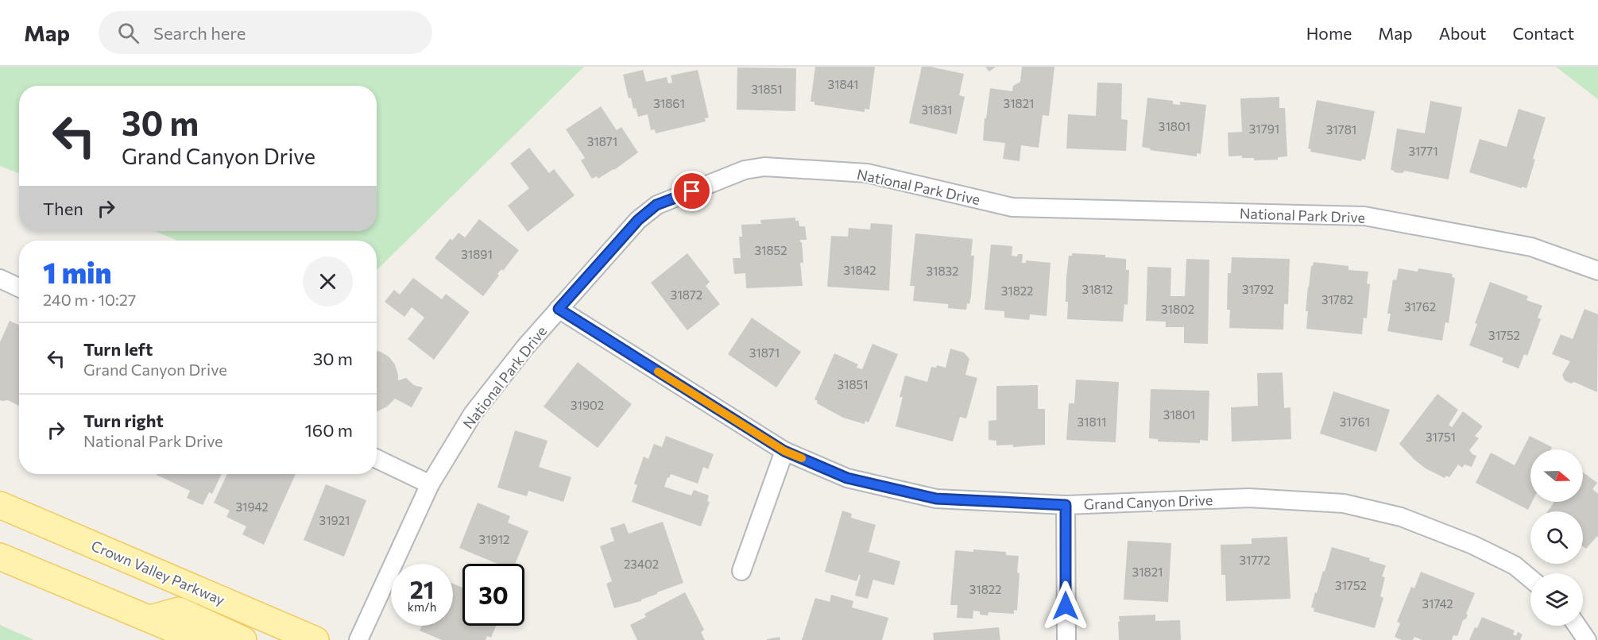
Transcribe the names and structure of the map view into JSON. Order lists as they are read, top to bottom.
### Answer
{
  "streets": {
    "main road": ["Crown Valley Parkway"],
    "street": ["National Park Drive", "Grand Canyon Drive"]
  },
  "crossings": [
    ["National Park Drive", "Grand Canyon Drive"]
  ],
  "house_numbers": [
    "31841",
    "31851",
    "31861",
    "31821",
    "31831",
    "31801",
    "31791",
    "31781",
    "31871",
    "31771",
    "31852",
    "31891",
    "31842",
    "31832",
    "31812",
    "31792",
    "31822",
    "31872",
    "31782",
    "31762",
    "31802",
    "31752",
    "31871",
    "31851",
    "31902",
    "31801",
    "31811",
    "31761",
    "31751",
    "31942",
    "31921",
    "31912",
    "31772",
    "23402",
    "31821",
    "31752",
    "31822",
    "31742"
  ],
  "north": "right",
  "page": {
    "header": "Map",
    "search": "Search here",
    "nav": [
      "Home",
      "Map",
      "About",
      "Contact"
    ],
    "turn": ["30 m", "Grand Canyon Drive"],
    "then": "Then",
    "heading": ["1 min", "240 m · 10:27"],
    "list": [
      {
        "name": "Turn left",
        "note": "Grand Canyon Drive",
        "value": "30 m"
      },
      {
        "name": "Turn right",
        "note": "National Park Drive",
        "value": "160 m"
      }
    ],
    "speed": "21 km/h",
    "limit": "30"
  }
}
